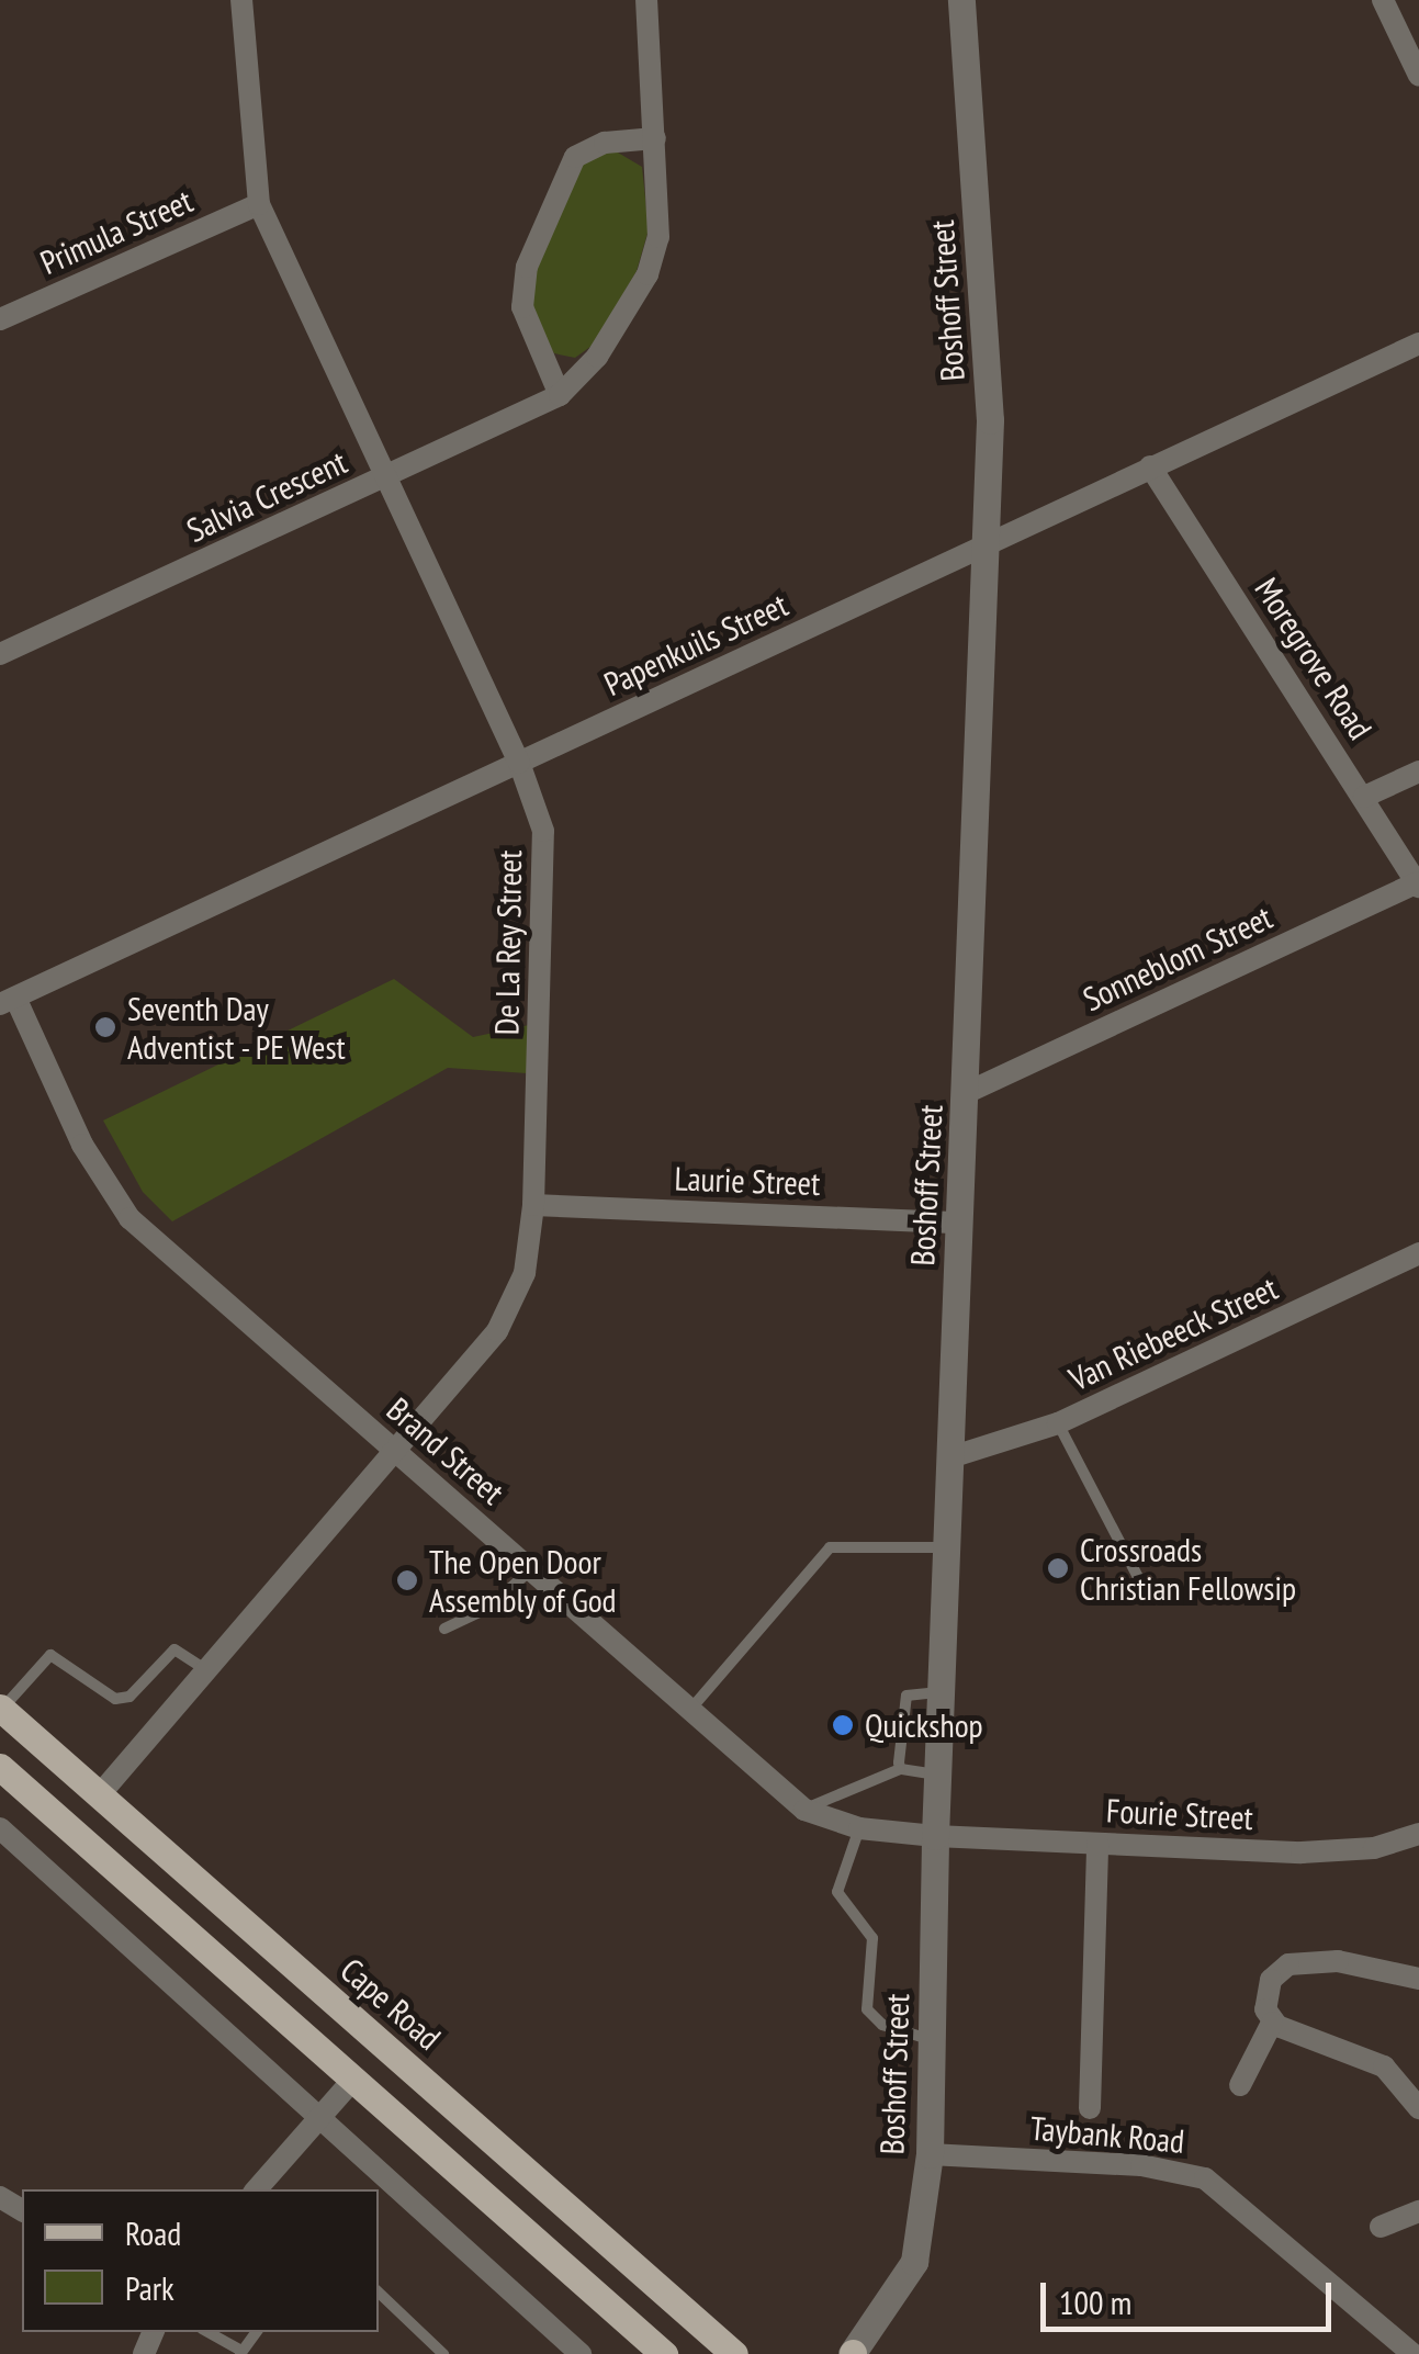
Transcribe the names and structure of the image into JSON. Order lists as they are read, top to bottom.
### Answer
{
  "streets": {
    "main road": ["Cape Road"],
    "street": [
      "Primula Street",
      "Boshoff Street",
      "Salvia Crescent",
      "Papenkuils Street",
      "Moregrove Road",
      "De La Rey Street",
      "Sonneblom Street",
      "Laurie Street",
      "Van Riebeeck Street",
      "Brand Street",
      "Fourie Street",
      "Taybank Road"
    ]
  },
  "crossings": [
    ["Primula Street", "De La Rey Street"],
    ["Boshoff Street", "Papenkuils Street"],
    ["Boshoff Street", "Sonneblom Street"],
    ["Boshoff Street", "Laurie Street"],
    ["Boshoff Street", "Van Riebeeck Street"],
    ["Boshoff Street", "Brand Street"],
    ["Boshoff Street", "Fourie Street"],
    ["Boshoff Street", "Taybank Road"],
    ["Salvia Crescent", "De La Rey Street"],
    ["Papenkuils Street", "Moregrove Road"],
    ["Papenkuils Street", "De La Rey Street"],
    ["Papenkuils Street", "Brand Street"],
    ["Moregrove Road", "Sonneblom Street"],
    ["De La Rey Street", "Laurie Street"],
    ["De La Rey Street", "Brand Street"],
    ["De La Rey Street", "Cape Road"],
    ["Brand Street", "Fourie Street"]
  ],
  "places": [
    "Seventh Day Adventist - PE West",
    "Crossroads Christian Fellowsip",
    "The Open Door Assembly of God",
    "Quickshop"
  ],
  "legend": ["Road", "Park"],
  "scale_bar": "100 m"
}
